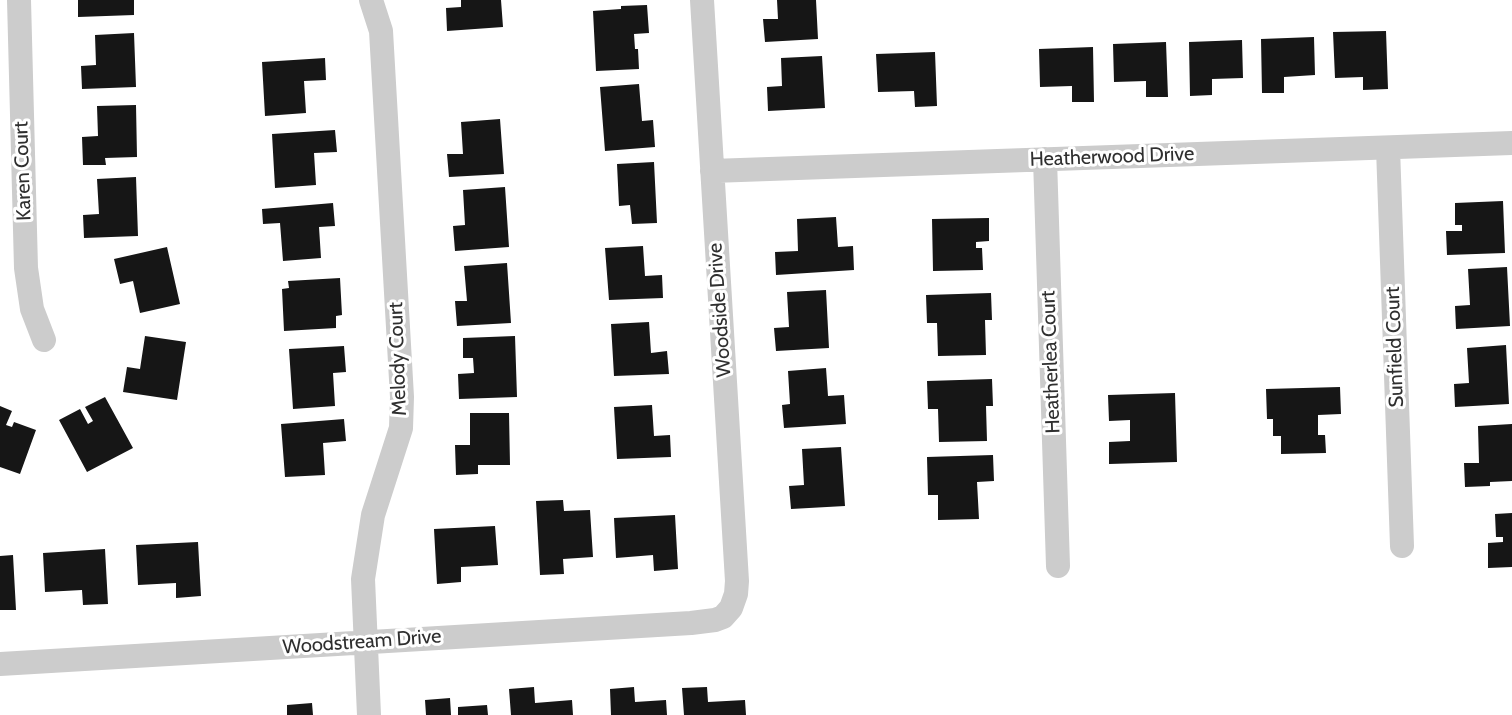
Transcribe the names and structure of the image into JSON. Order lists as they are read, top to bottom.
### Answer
{
  "streets": {
    "street": [
      "Heatherwood Drive",
      "Karen Court",
      "Woodside Drive",
      "Sunfield Court",
      "Melody Court",
      "Heatherlea Court",
      "Woodstream Drive"
    ]
  },
  "crossings": [
    ["Heatherwood Drive", "Woodside Drive"],
    ["Heatherwood Drive", "Sunfield Court"],
    ["Heatherwood Drive", "Heatherlea Court"],
    ["Woodside Drive", "Woodstream Drive"],
    ["Melody Court", "Woodstream Drive"]
  ]
}
